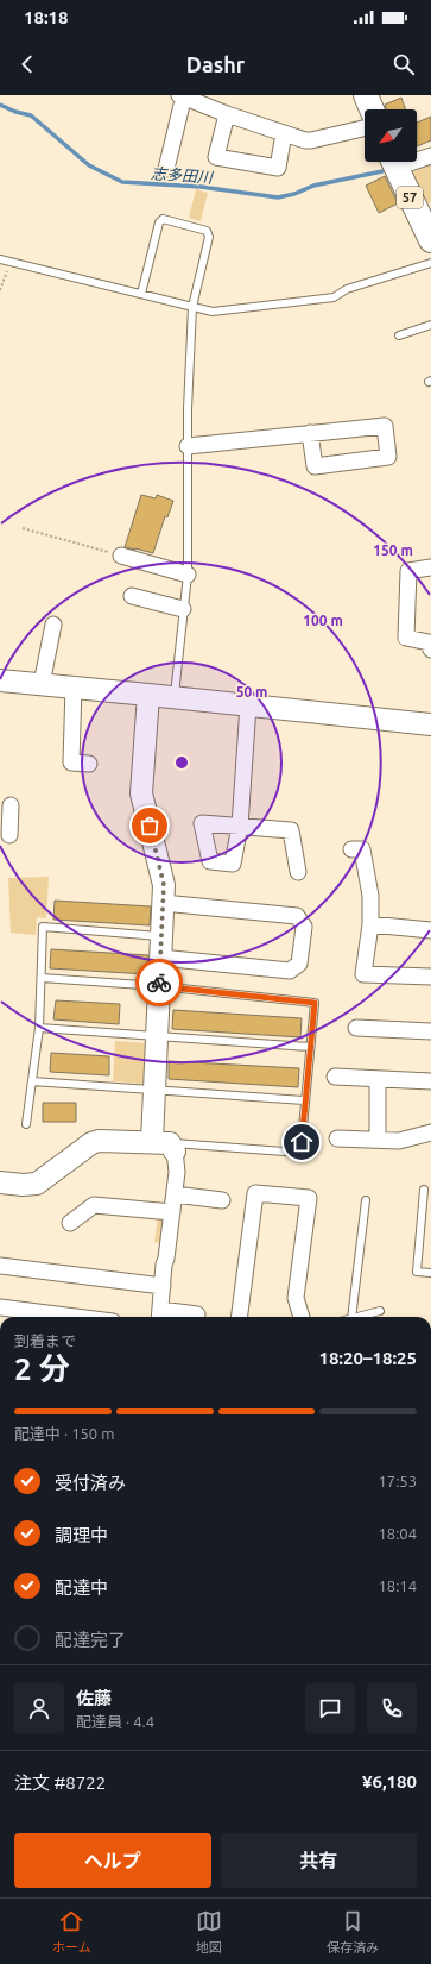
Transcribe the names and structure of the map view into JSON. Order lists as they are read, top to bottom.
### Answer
{
  "streets": {
    "main road": ["57"]
  },
  "water": ["志多田川"],
  "north": "bottom left",
  "page": {
    "status": "18:18",
    "header": "Dashr",
    "heading": ["2 分", "到着まで", "18:20–18:25"],
    "panel": [
      "佐藤",
      "配達員 · 4.4",
      "注文 #8722",
      "¥6,180"
    ],
    "bar": "配達中 · 150 m",
    "list": [
      ["受付済み", "17:53"],
      ["調理中", "18:04"],
      ["配達中", "18:14"],
      "配達完了"
    ],
    "buttons": ["ヘルプ", "共有"],
    "tabs": ["ホーム", "地図", "保存済み"]
  },
  "rings": ["150 m", "100 m", "50 m"]
}
